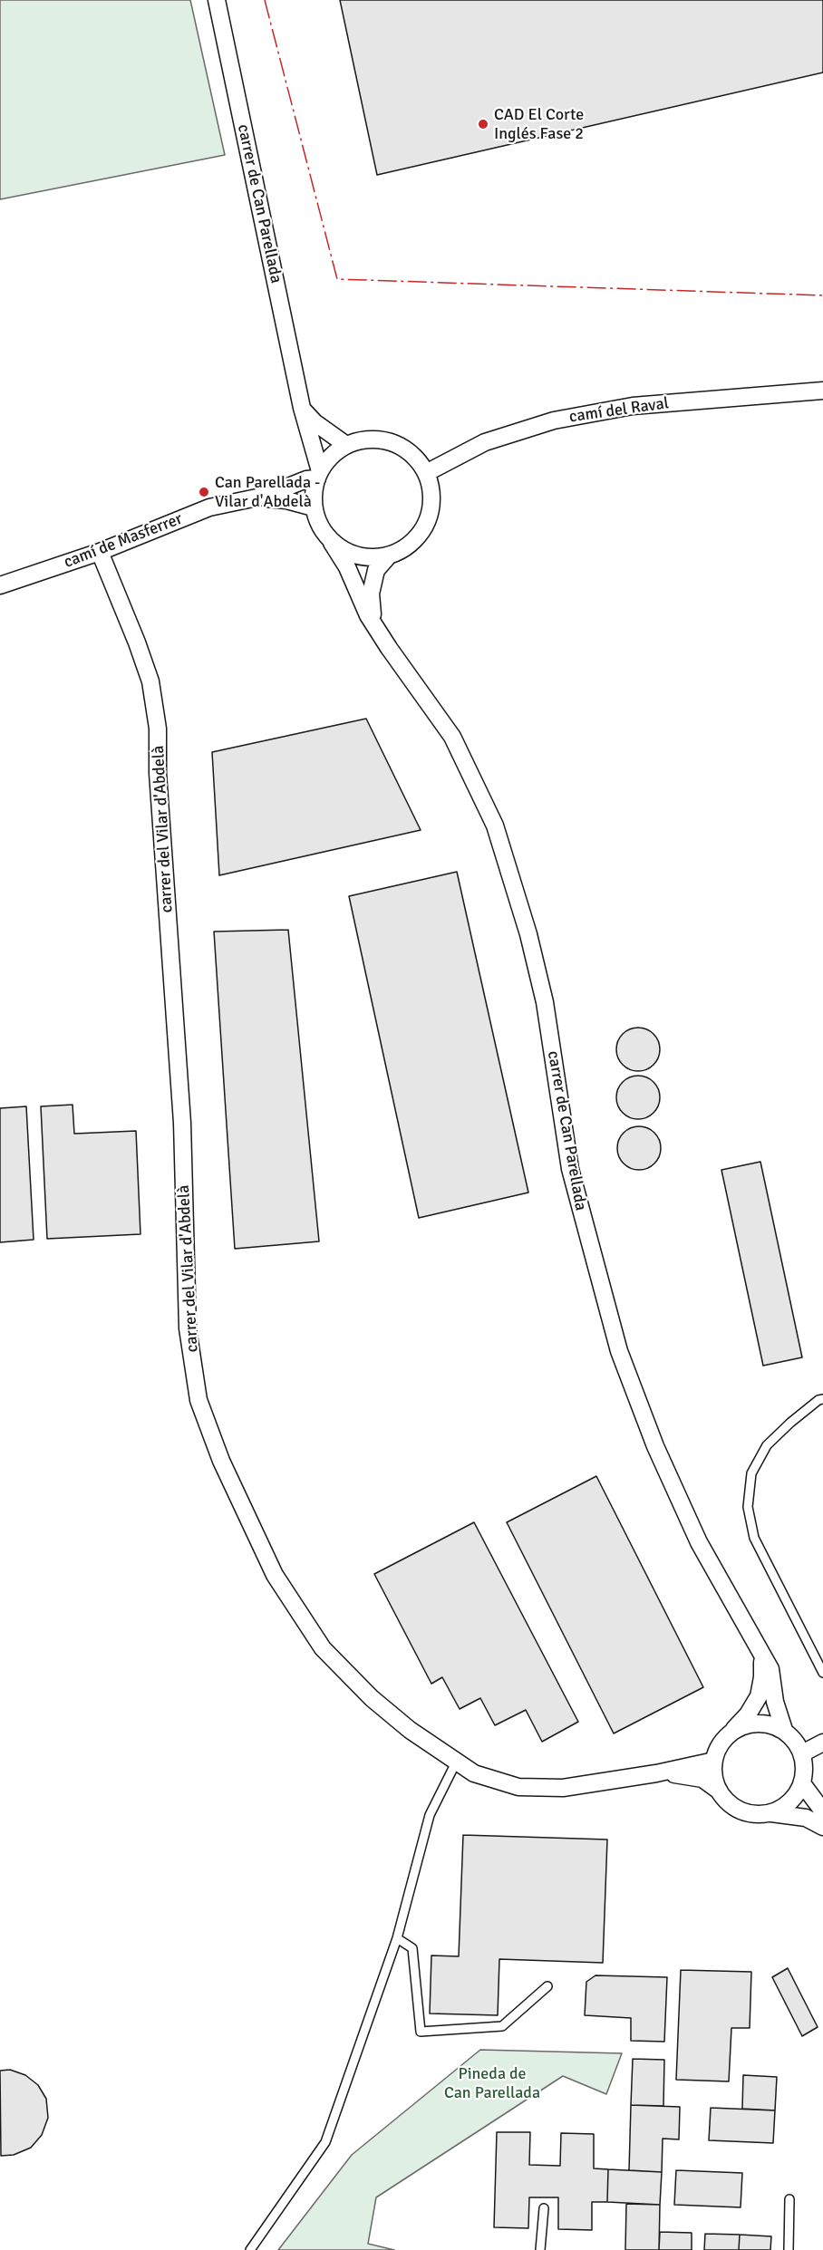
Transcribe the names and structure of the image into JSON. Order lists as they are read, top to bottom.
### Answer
{
  "streets": {
    "street": [
      "carrer de Can Parellada",
      "camí del Raval",
      "camí de Masferrer",
      "carrer del Vilar d'Abdelà"
    ]
  },
  "crossings": [
    ["carrer de Can Parellada", "camí del Raval"],
    ["carrer de Can Parellada", "camí de Masferrer"],
    ["carrer de Can Parellada", "carrer del Vilar d'Abdelà"],
    ["camí del Raval", "camí de Masferrer"],
    ["camí de Masferrer", "carrer del Vilar d'Abdelà"]
  ],
  "parks": ["Pineda de Can Parellada"],
  "places": ["CAD El Corte Inglés Fase 2", "Can Parellada - Vilar d'Abdelà"]
}
